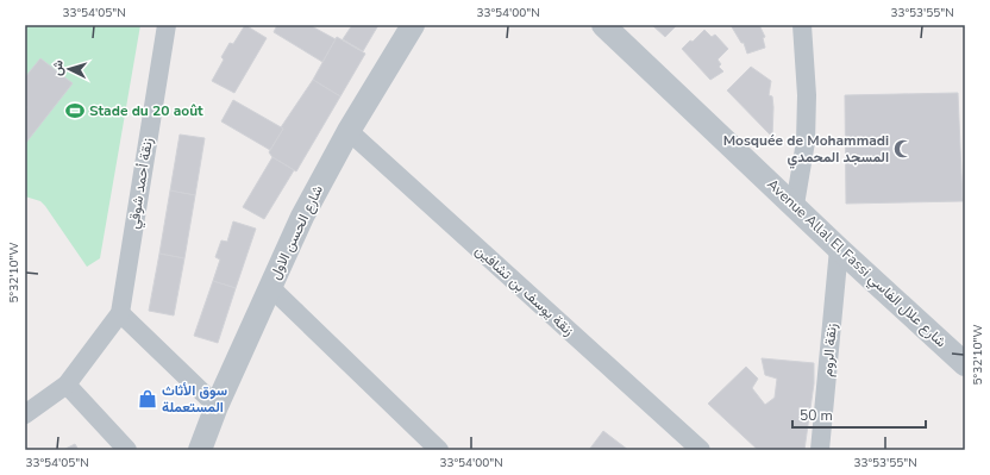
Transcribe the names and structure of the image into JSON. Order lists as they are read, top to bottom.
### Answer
{
  "streets": {
    "street": [
      "زنقة أحمد شوقي",
      "شارع الحسن الاول",
      "Avenue Allal El Fassi شارع علال الفاسي",
      "زنقة يوسف بن تشافين",
      "زنقة الروم"
    ]
  },
  "crossings": [
    ["شارع الحسن الاول", "زنقة يوسف بن تشافين"],
    ["Avenue Allal El Fassi شارع علال الفاسي", "زنقة الروم"]
  ],
  "places": {
    "sports": ["Stade du 20 août"],
    "mosque": ["Mosquée de Mohammadi المسجد المحمدي"],
    "shop": ["سوق الأثاث المستعملة"]
  },
  "scale_bar": "50 m",
  "north": "left",
  "coordinates": [
    "33°54'05\"N",
    "33°54'00\"N",
    "33°53'55\"N",
    "5°32'10\"W"
  ]
}
